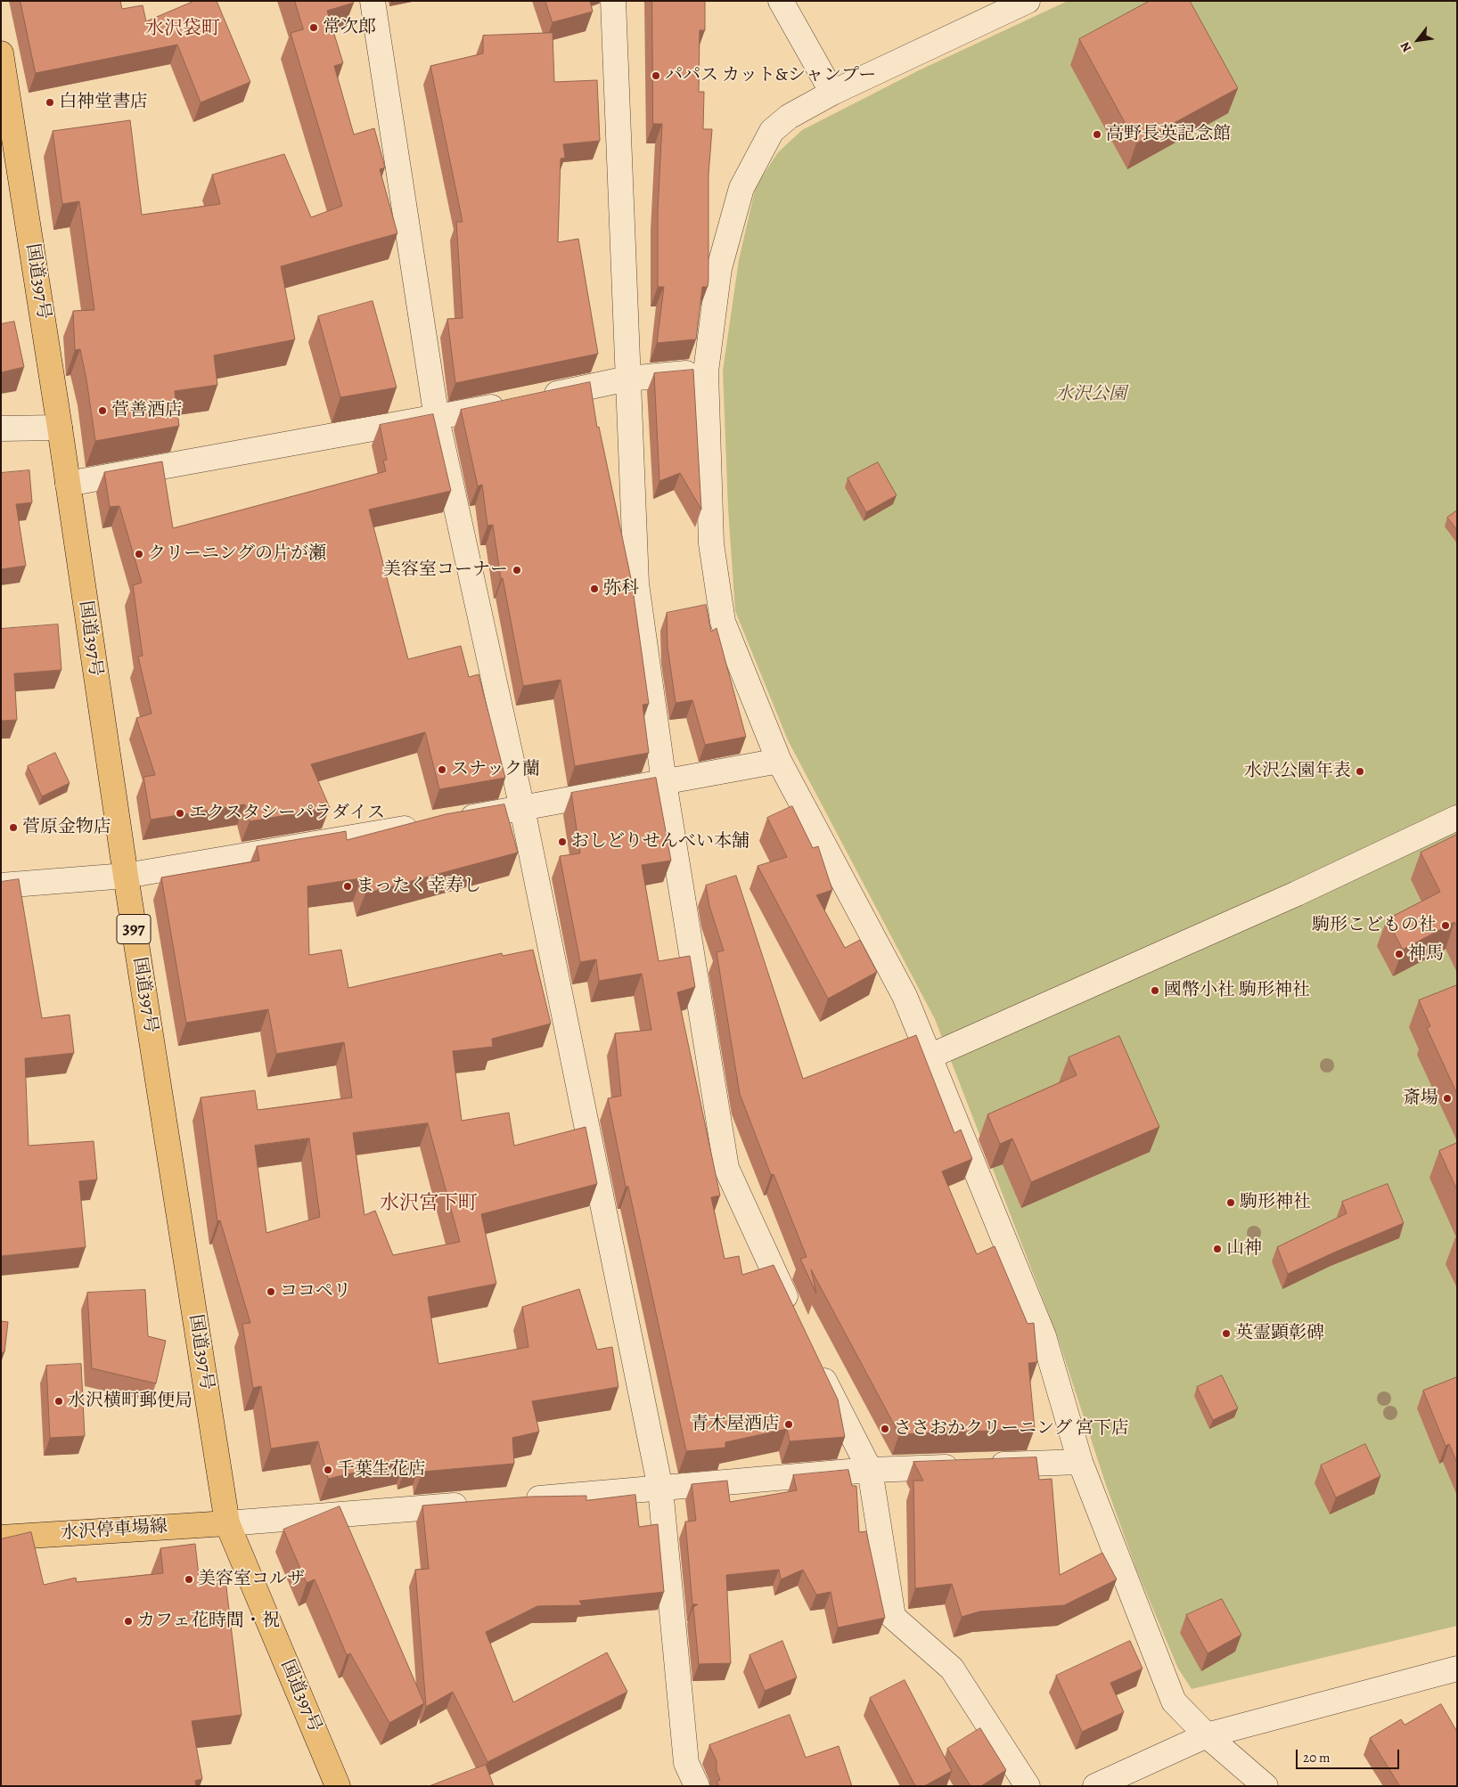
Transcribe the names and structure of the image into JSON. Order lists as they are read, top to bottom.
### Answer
{
  "streets": {
    "main road": ["国道397号", "397", "水沢停車場線"]
  },
  "crossings": [
    ["国道397号", "水沢停車場線"]
  ],
  "districts": ["水沢袋町", "水沢宮下町"],
  "parks": ["水沢公園"],
  "places": [
    "常次郎",
    "パパス カット&シャンプー",
    "白神堂書店",
    "高野長英記念館",
    "菅善酒店",
    "クリーニングの片が瀬",
    "美容室コーナー",
    "弥科",
    "スナック蘭",
    "水沢公園年表",
    "エクスタシーパラダイス",
    "菅原金物店",
    "おしどりせんべい本舗",
    "まったく幸寿し",
    "駒形こどもの社",
    "神馬",
    "國幣小社 駒形神社",
    "斎場",
    "駒形神社",
    "山神",
    "ココペリ",
    "英霊顕彰碑",
    "水沢横町郵便局",
    "青木屋酒店",
    "ささおかクリーニング 宮下店",
    "千葉生花店",
    "美容室コルザ",
    "カフェ花時間・祝"
  ],
  "scale_bar": "20 m",
  "north": "bottom left"
}
